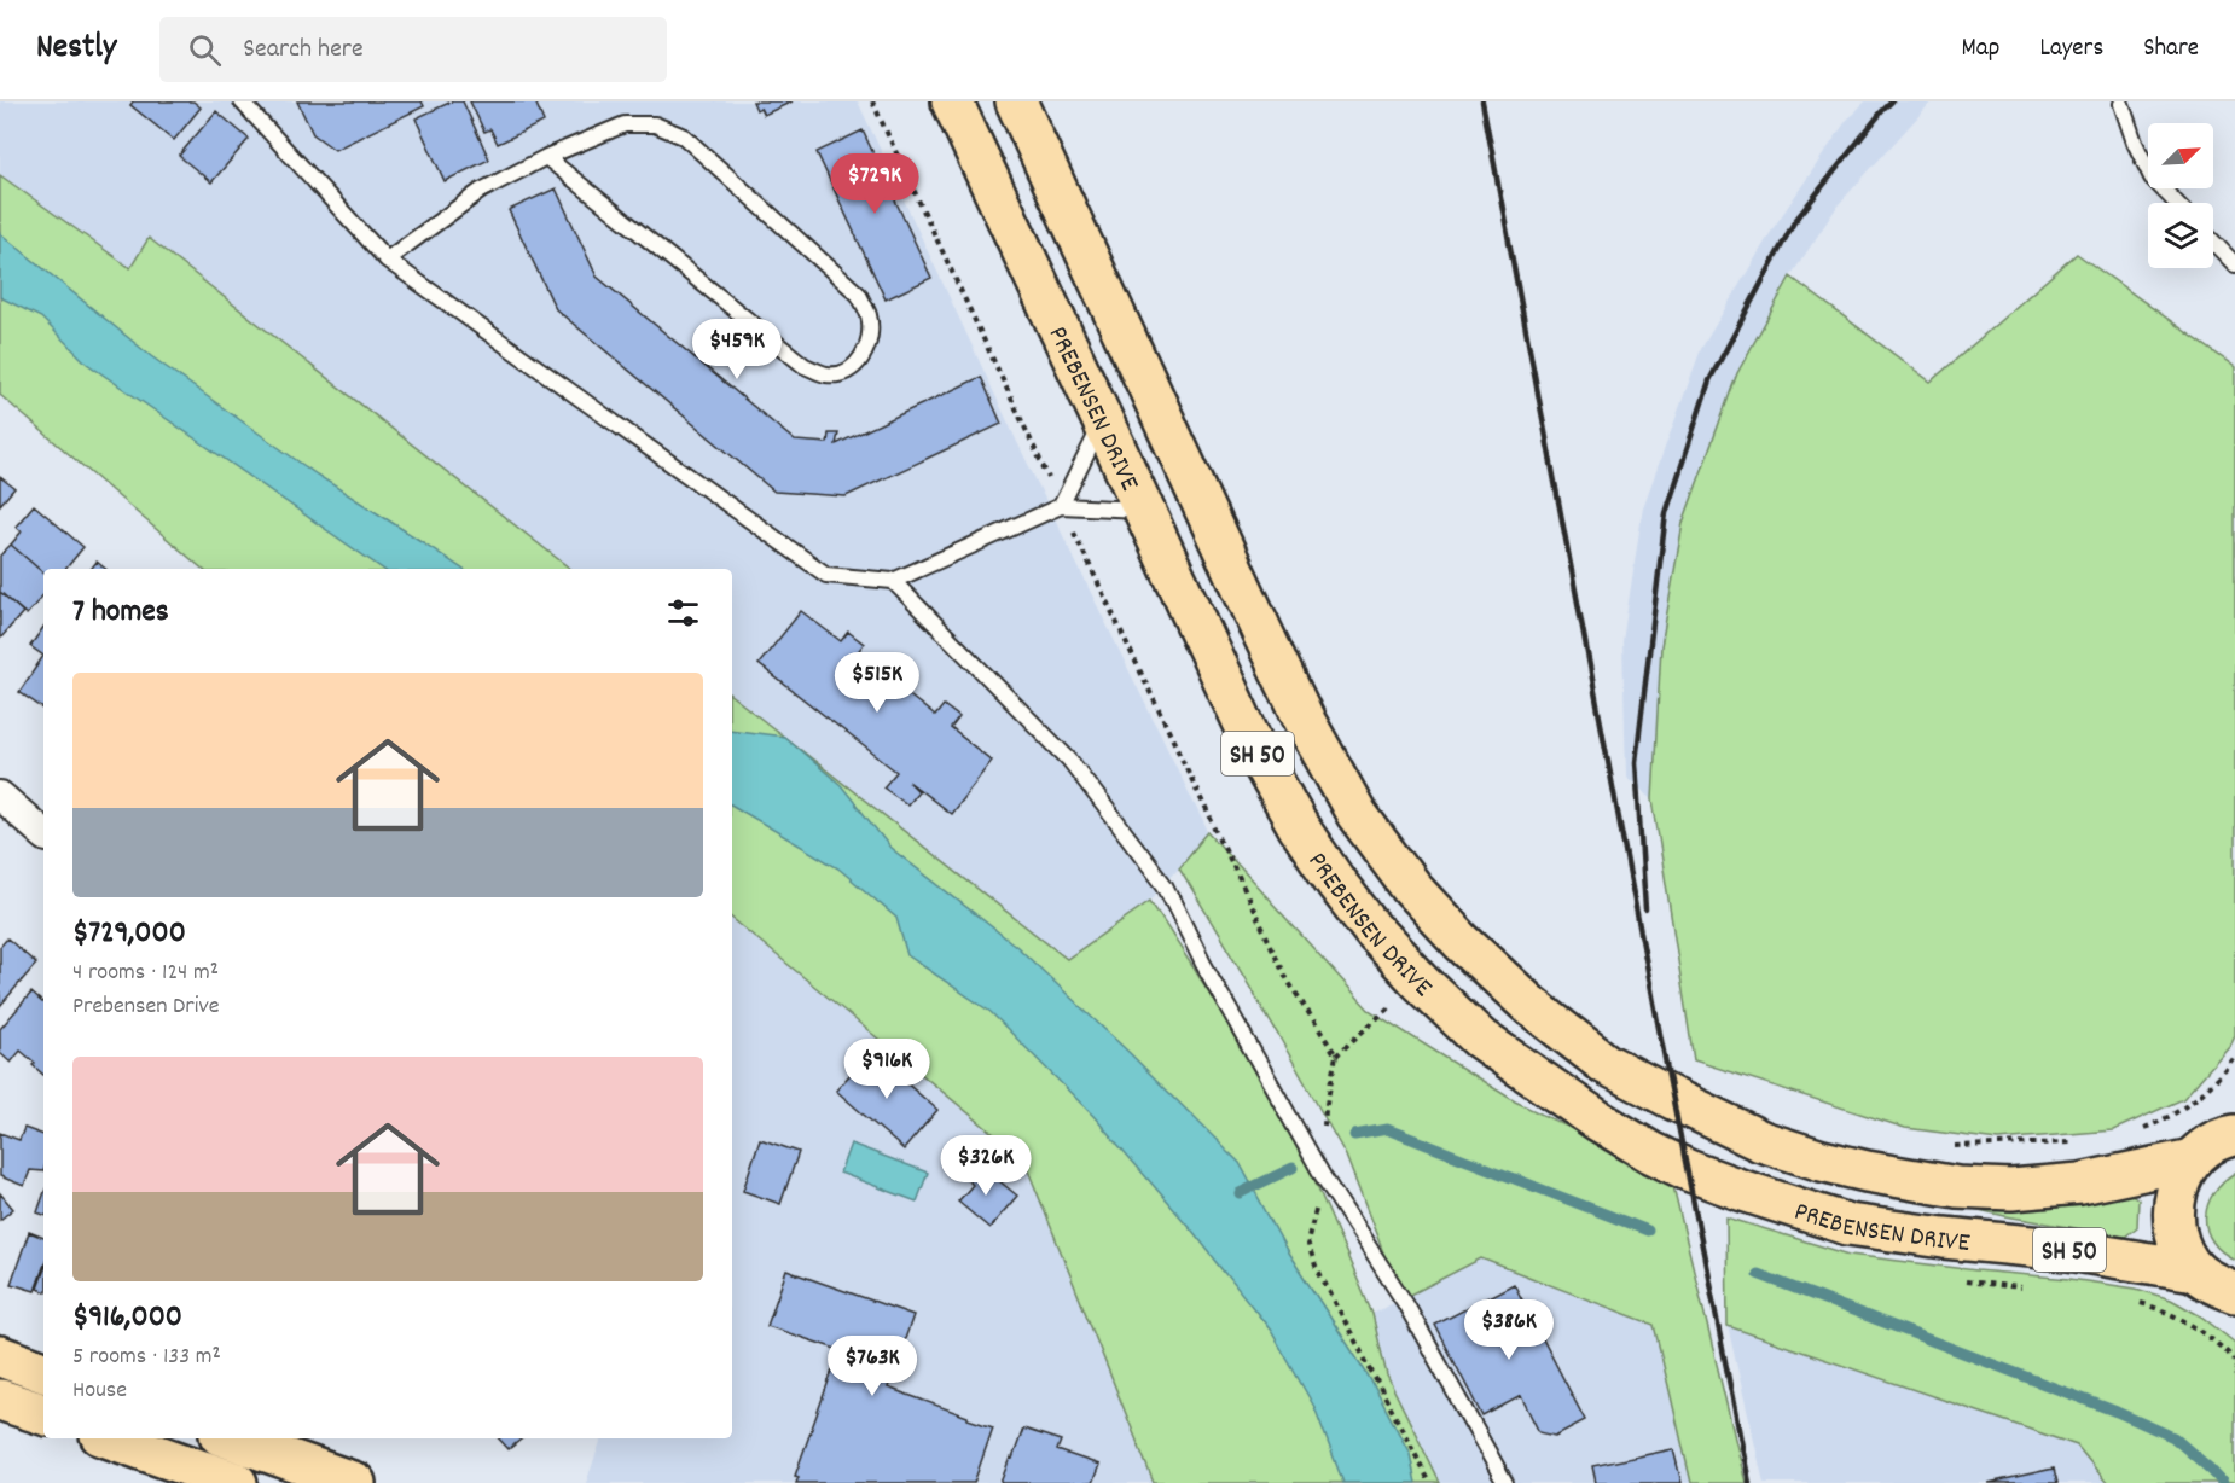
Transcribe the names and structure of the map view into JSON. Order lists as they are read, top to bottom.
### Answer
{
  "streets": {
    "main road": ["PREBENSEN DRIVE", "SH 50"]
  },
  "crossings": [
    ["PREBENSEN DRIVE", "SH 50"]
  ],
  "north": "top right",
  "page": {
    "header": "Nestly",
    "search": "Search here",
    "nav": ["Map", "Layers", "Share"],
    "price": [
      "$729K",
      "$459K",
      "$515K",
      "$916K",
      "$326K",
      "$386K",
      "$763K"
    ],
    "heading": "7 homes",
    "list": [
      {
        "name": "$729,000",
        "note": "4 rooms · 124 m² · Prebensen Drive"
      },
      {
        "name": "$916,000",
        "note": "5 rooms · 133 m² · House"
      }
    ]
  }
}
